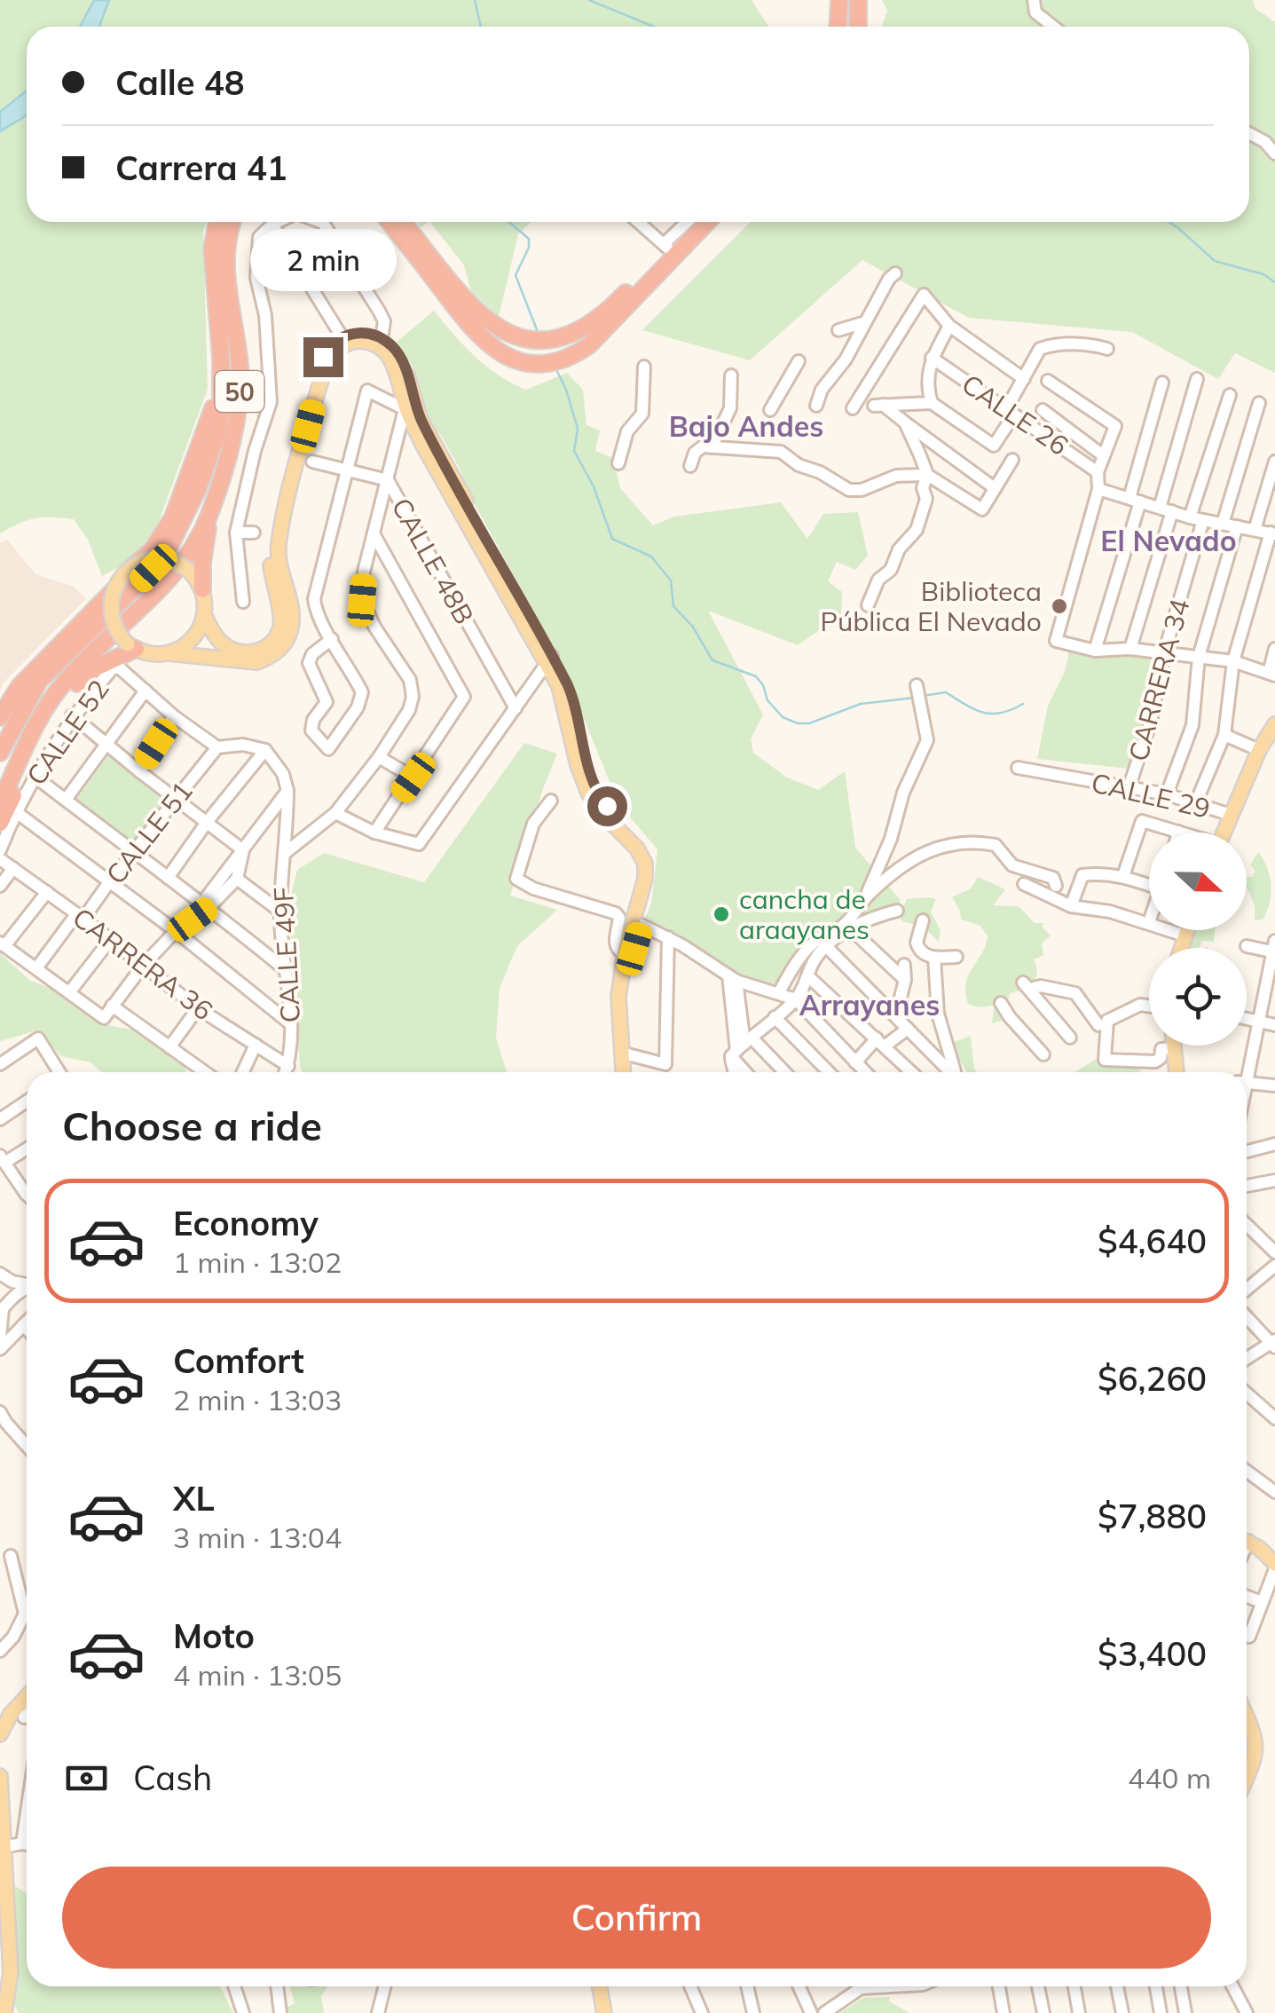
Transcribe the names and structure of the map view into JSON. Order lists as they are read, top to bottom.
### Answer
{
  "streets": {
    "highway": ["50"],
    "street": [
      "CALLE 26",
      "CALLE 48B",
      "CARRERA 34",
      "CALLE 52",
      "CALLE 29",
      "CALLE 51",
      "CALLE 49F",
      "CARRERA 36"
    ]
  },
  "crossings": [
    ["50", "CALLE 52"],
    ["CARRERA 34", "CALLE 29"],
    ["CALLE 51", "CARRERA 36"],
    ["CALLE 49F", "CARRERA 36"]
  ],
  "districts": ["Bajo Andes", "El Nevado", "Arrayanes"],
  "places": ["Biblioteca Pública El Nevado", "cancha de araayanes"],
  "north": "right",
  "page": {
    "banner": ["Calle 48", "Carrera 41"],
    "bubble": "2 min",
    "heading": "Choose a ride",
    "list": [
      {
        "name": "Economy",
        "note": "1 min · 13:02",
        "value": "$4,640"
      },
      {
        "name": "Comfort",
        "note": "2 min · 13:03",
        "value": "$6,260"
      },
      {
        "name": "XL",
        "note": "3 min · 13:04",
        "value": "$7,880"
      },
      {
        "name": "Moto",
        "note": "4 min · 13:05",
        "value": "$3,400"
      }
    ],
    "pay": ["Cash", "440 m"],
    "buttons": "Confirm"
  }
}
